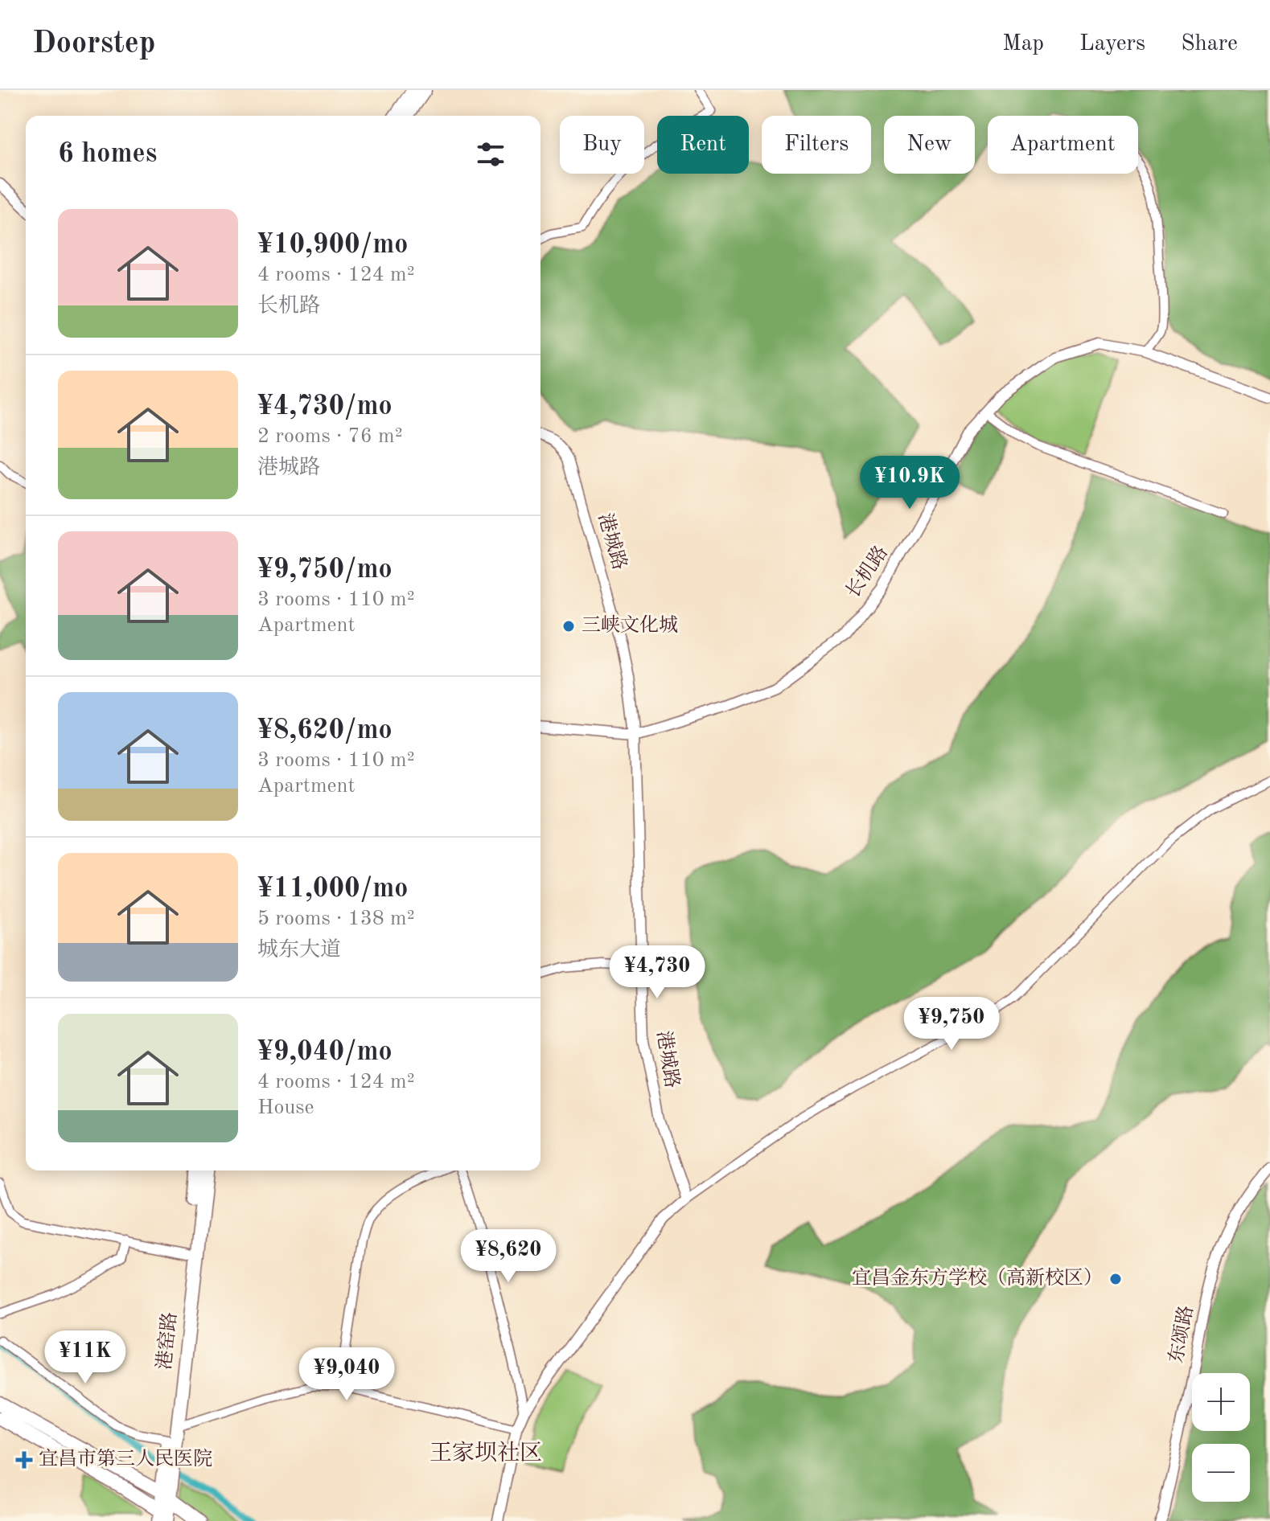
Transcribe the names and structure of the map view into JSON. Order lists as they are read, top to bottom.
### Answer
{
  "streets": {
    "main road": ["港窑路"],
    "street": ["港城路", "长机路", "东颂路"]
  },
  "crossings": [
    ["港城路", "长机路"]
  ],
  "districts": ["王家坝社区"],
  "places": {
    "other": ["三峡文化城", "宜昌金东方学校（高新校区）"],
    "health": ["宜昌市第三人民医院"]
  },
  "page": {
    "header": "Doorstep",
    "nav": ["Map", "Layers", "Share"],
    "chip": [
      "Buy",
      "Rent",
      "Filters",
      "New",
      "Apartment"
    ],
    "heading": "6 homes",
    "list": [
      {
        "name": "¥10,900/mo",
        "note": "4 rooms · 124 m² · 长机路"
      },
      {
        "name": "¥4,730/mo",
        "note": "2 rooms · 76 m² · 港城路"
      },
      {
        "name": "¥9,750/mo",
        "note": "3 rooms · 110 m² · Apartment"
      },
      {
        "name": "¥8,620/mo",
        "note": "3 rooms · 110 m² · Apartment"
      },
      {
        "name": "¥11,000/mo",
        "note": "5 rooms · 138 m² · 城东大道"
      },
      {
        "name": "¥9,040/mo",
        "note": "4 rooms · 124 m² · House"
      }
    ],
    "price": [
      "¥10.9K",
      "¥4,730",
      "¥9,750",
      "¥8,620",
      "¥11K",
      "¥9,040"
    ],
    "map_buttons": ["+", "−"]
  }
}
